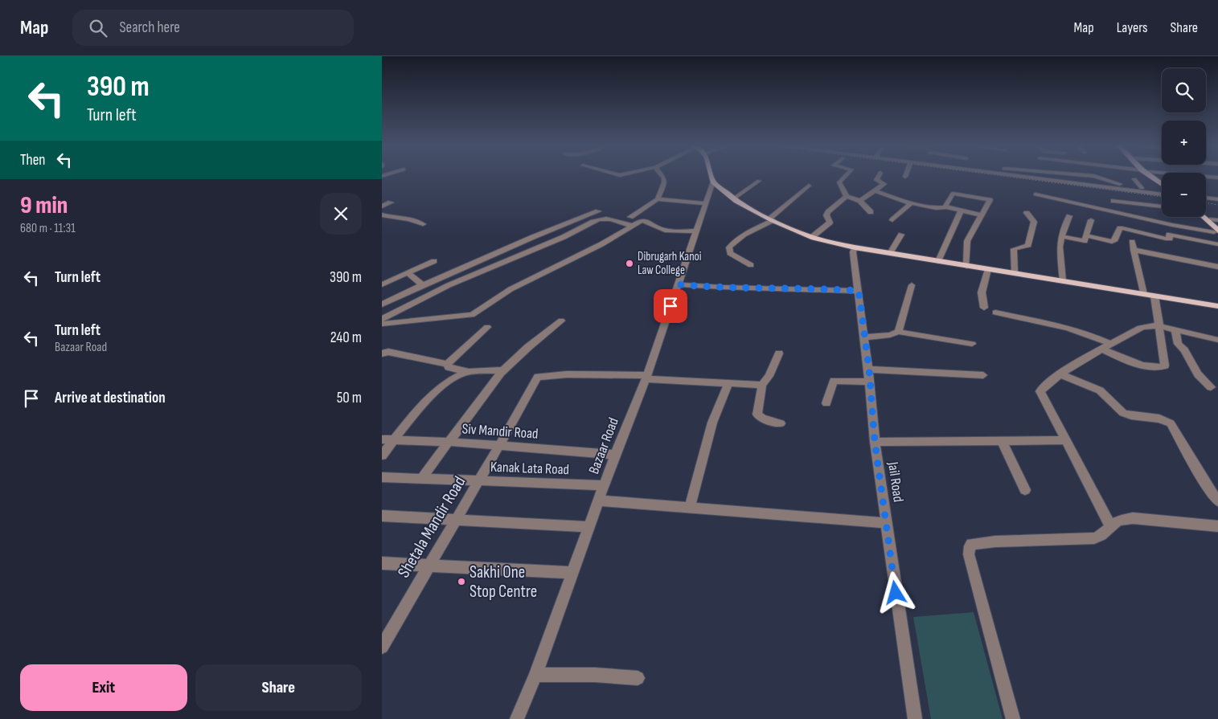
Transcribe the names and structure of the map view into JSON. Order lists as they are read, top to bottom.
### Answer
{
  "streets": {
    "street": [
      "Siv Mandir Road",
      "Bazaar Road",
      "Kanak Lata Road",
      "Jail Road",
      "Shetala Mandir Road"
    ]
  },
  "crossings": [
    ["Siv Mandir Road", "Bazaar Road"],
    ["Siv Mandir Road", "Shetala Mandir Road"],
    ["Bazaar Road", "Kanak Lata Road"],
    ["Bazaar Road", "Shetala Mandir Road"],
    ["Kanak Lata Road", "Shetala Mandir Road"]
  ],
  "places": ["Dibrugarh Kanoi Law College", "Sakhi One Stop Centre"],
  "page": {
    "header": "Map",
    "search": "Search here",
    "nav": ["Map", "Layers", "Share"],
    "turn": ["390 m", "Turn left"],
    "map_buttons": ["+", "−"],
    "then": "Then",
    "heading": ["9 min", "680 m · 11:31"],
    "list": [
      {
        "name": "Turn left",
        "value": "390 m"
      },
      {
        "name": "Turn left",
        "note": "Bazaar Road",
        "value": "240 m"
      },
      {
        "name": "Arrive at destination",
        "value": "50 m"
      }
    ],
    "buttons": ["Exit", "Share"]
  }
}
